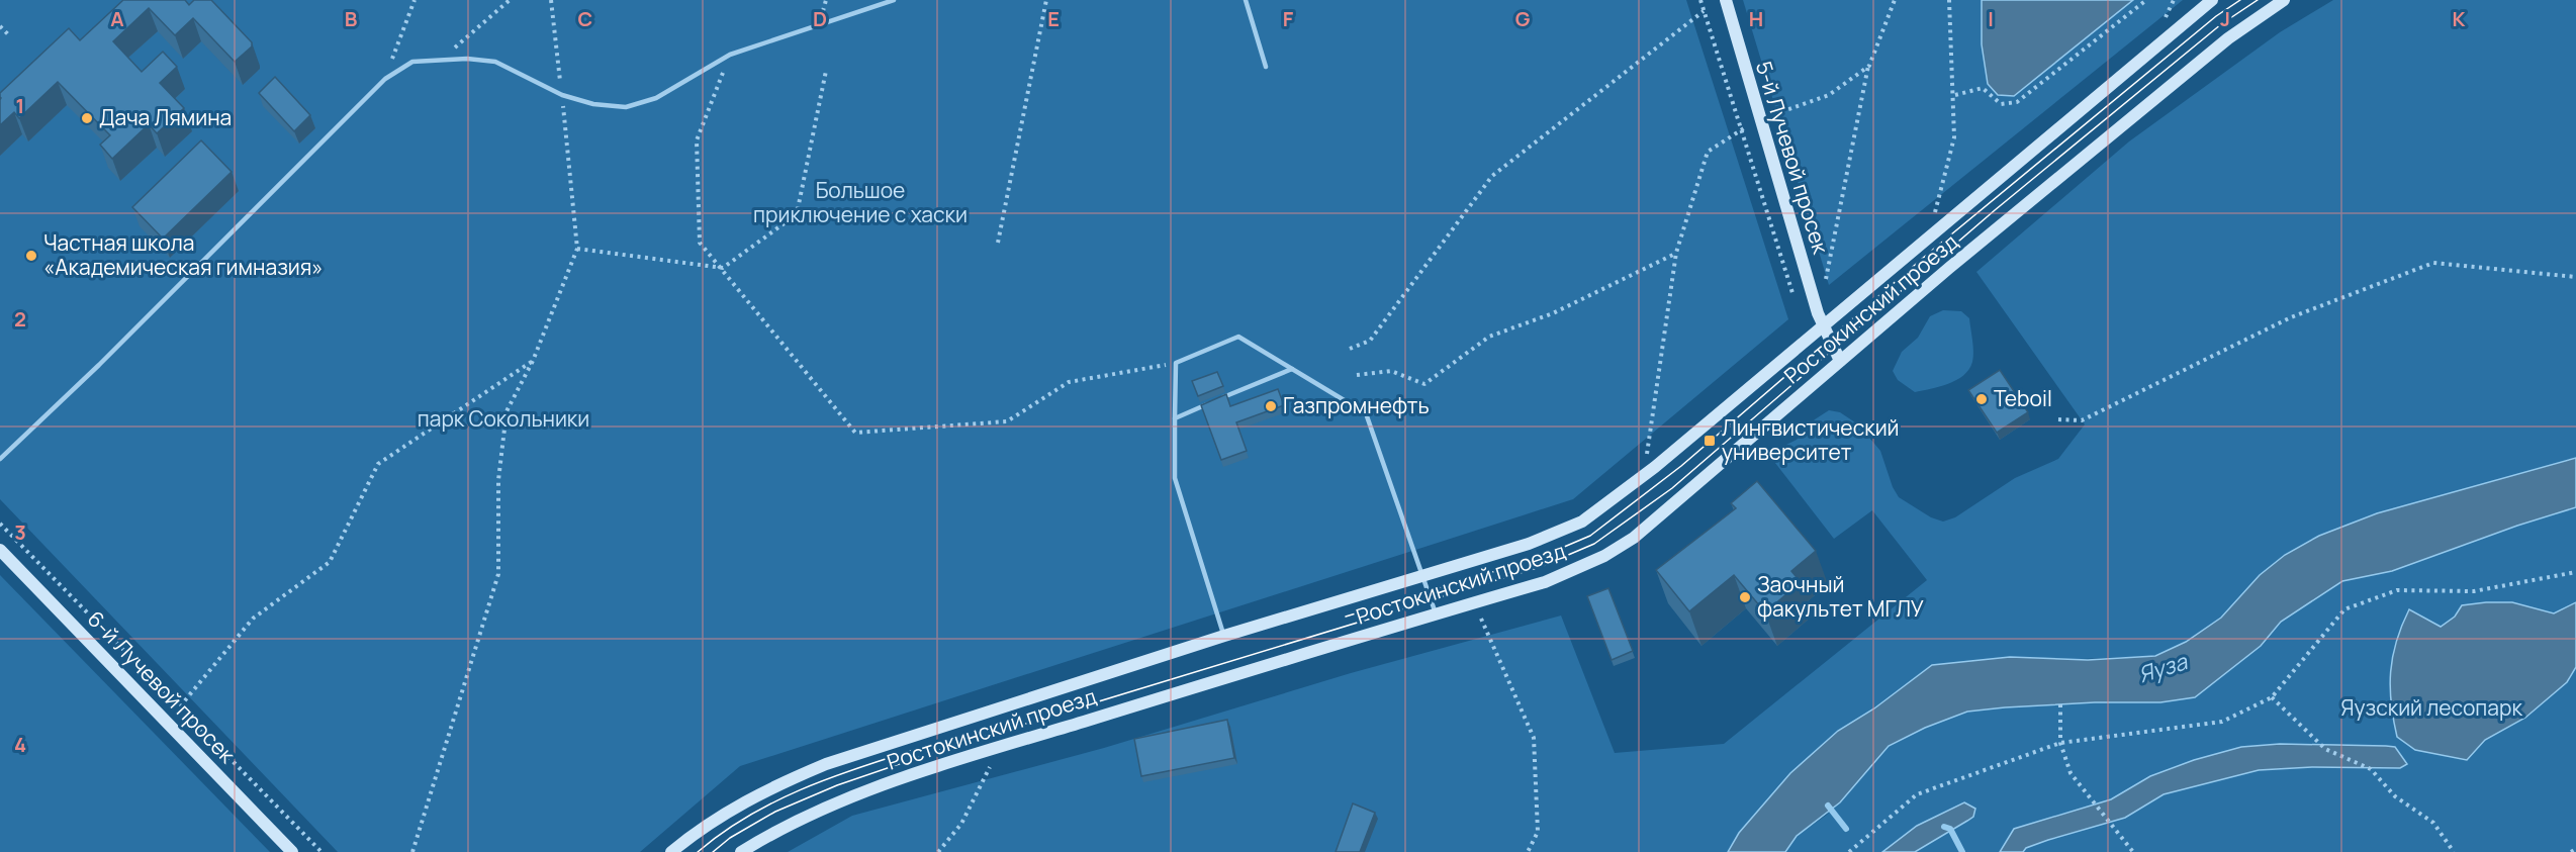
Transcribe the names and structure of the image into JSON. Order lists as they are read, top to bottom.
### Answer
{
  "streets": {
    "main road": ["5-й Лучевой просек", "Ростокинский проезд", "6-й Лучевой просек"]
  },
  "crossings": [
    ["5-й Лучевой просек", "Ростокинский проезд"]
  ],
  "water": ["Яуза"],
  "parks": ["Большое приключение с хаски", "парк Сокольники", "Яузский лесопарк"],
  "places": {
    "other": [
      "Дача Лямина",
      "Частная школа «Академическая гимназия»",
      "Teboil",
      "Газпромнефть",
      "Заочный факультет МГЛУ"
    ],
    "transit": ["Лингвистический университет"]
  },
  "grid": {
    "columns": [
      "A",
      "B",
      "C",
      "D",
      "E",
      "F",
      "G",
      "H",
      "I",
      "J",
      "K"
    ],
    "rows": [
      "1",
      "2",
      "3",
      "4"
    ]
  }
}
